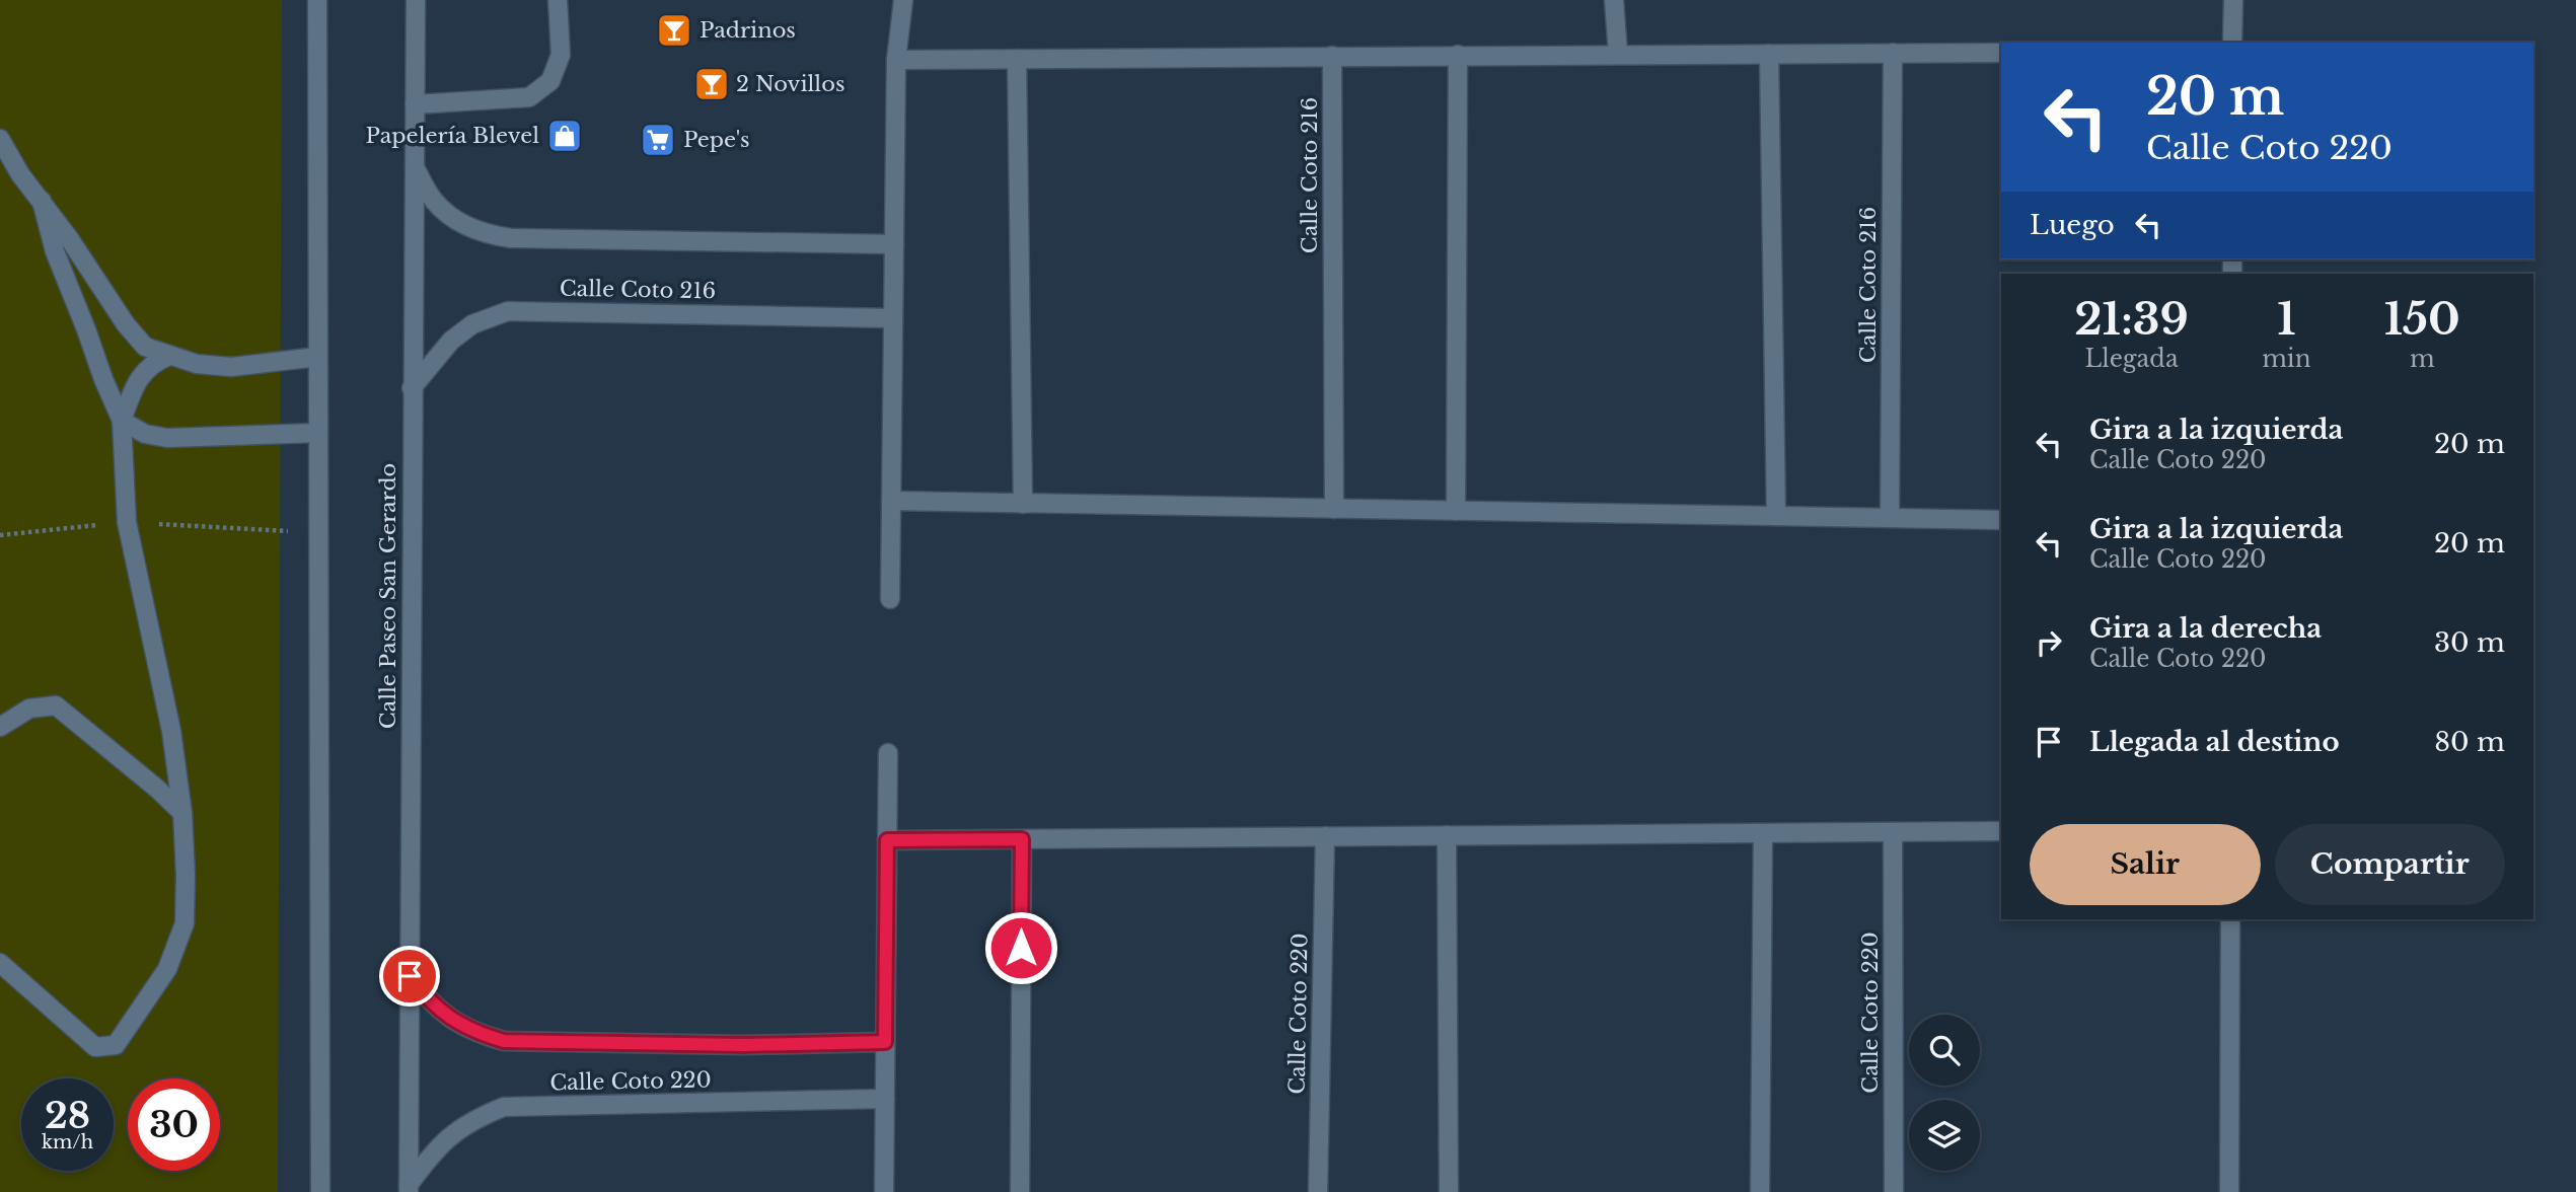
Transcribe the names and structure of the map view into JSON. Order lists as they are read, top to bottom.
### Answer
{
  "streets": {
    "street": ["Calle Coto 216", "Calle Paseo San Gerardo", "Calle Coto 220"]
  },
  "crossings": [
    ["Calle Coto 216", "Calle Paseo San Gerardo"],
    ["Calle Paseo San Gerardo", "Calle Coto 220"]
  ],
  "places": {
    "bar": ["Padrinos", "2 Novillos"],
    "shop": ["Papelería Blevel"],
    "supermarket": ["Pepe's"]
  },
  "page": {
    "turn": ["20 m", "Calle Coto 220"],
    "then": "Luego",
    "eta": [
      "21:39",
      "Llegada",
      "1",
      "min",
      "150",
      "m"
    ],
    "list": [
      {
        "name": "Gira a la izquierda",
        "note": "Calle Coto 220",
        "value": "20 m"
      },
      {
        "name": "Gira a la izquierda",
        "note": "Calle Coto 220",
        "value": "20 m"
      },
      {
        "name": "Gira a la derecha",
        "note": "Calle Coto 220",
        "value": "30 m"
      },
      {
        "name": "Llegada al destino",
        "value": "80 m"
      }
    ],
    "buttons": ["Salir", "Compartir"],
    "speed": "28 km/h",
    "limit": "30"
  }
}
